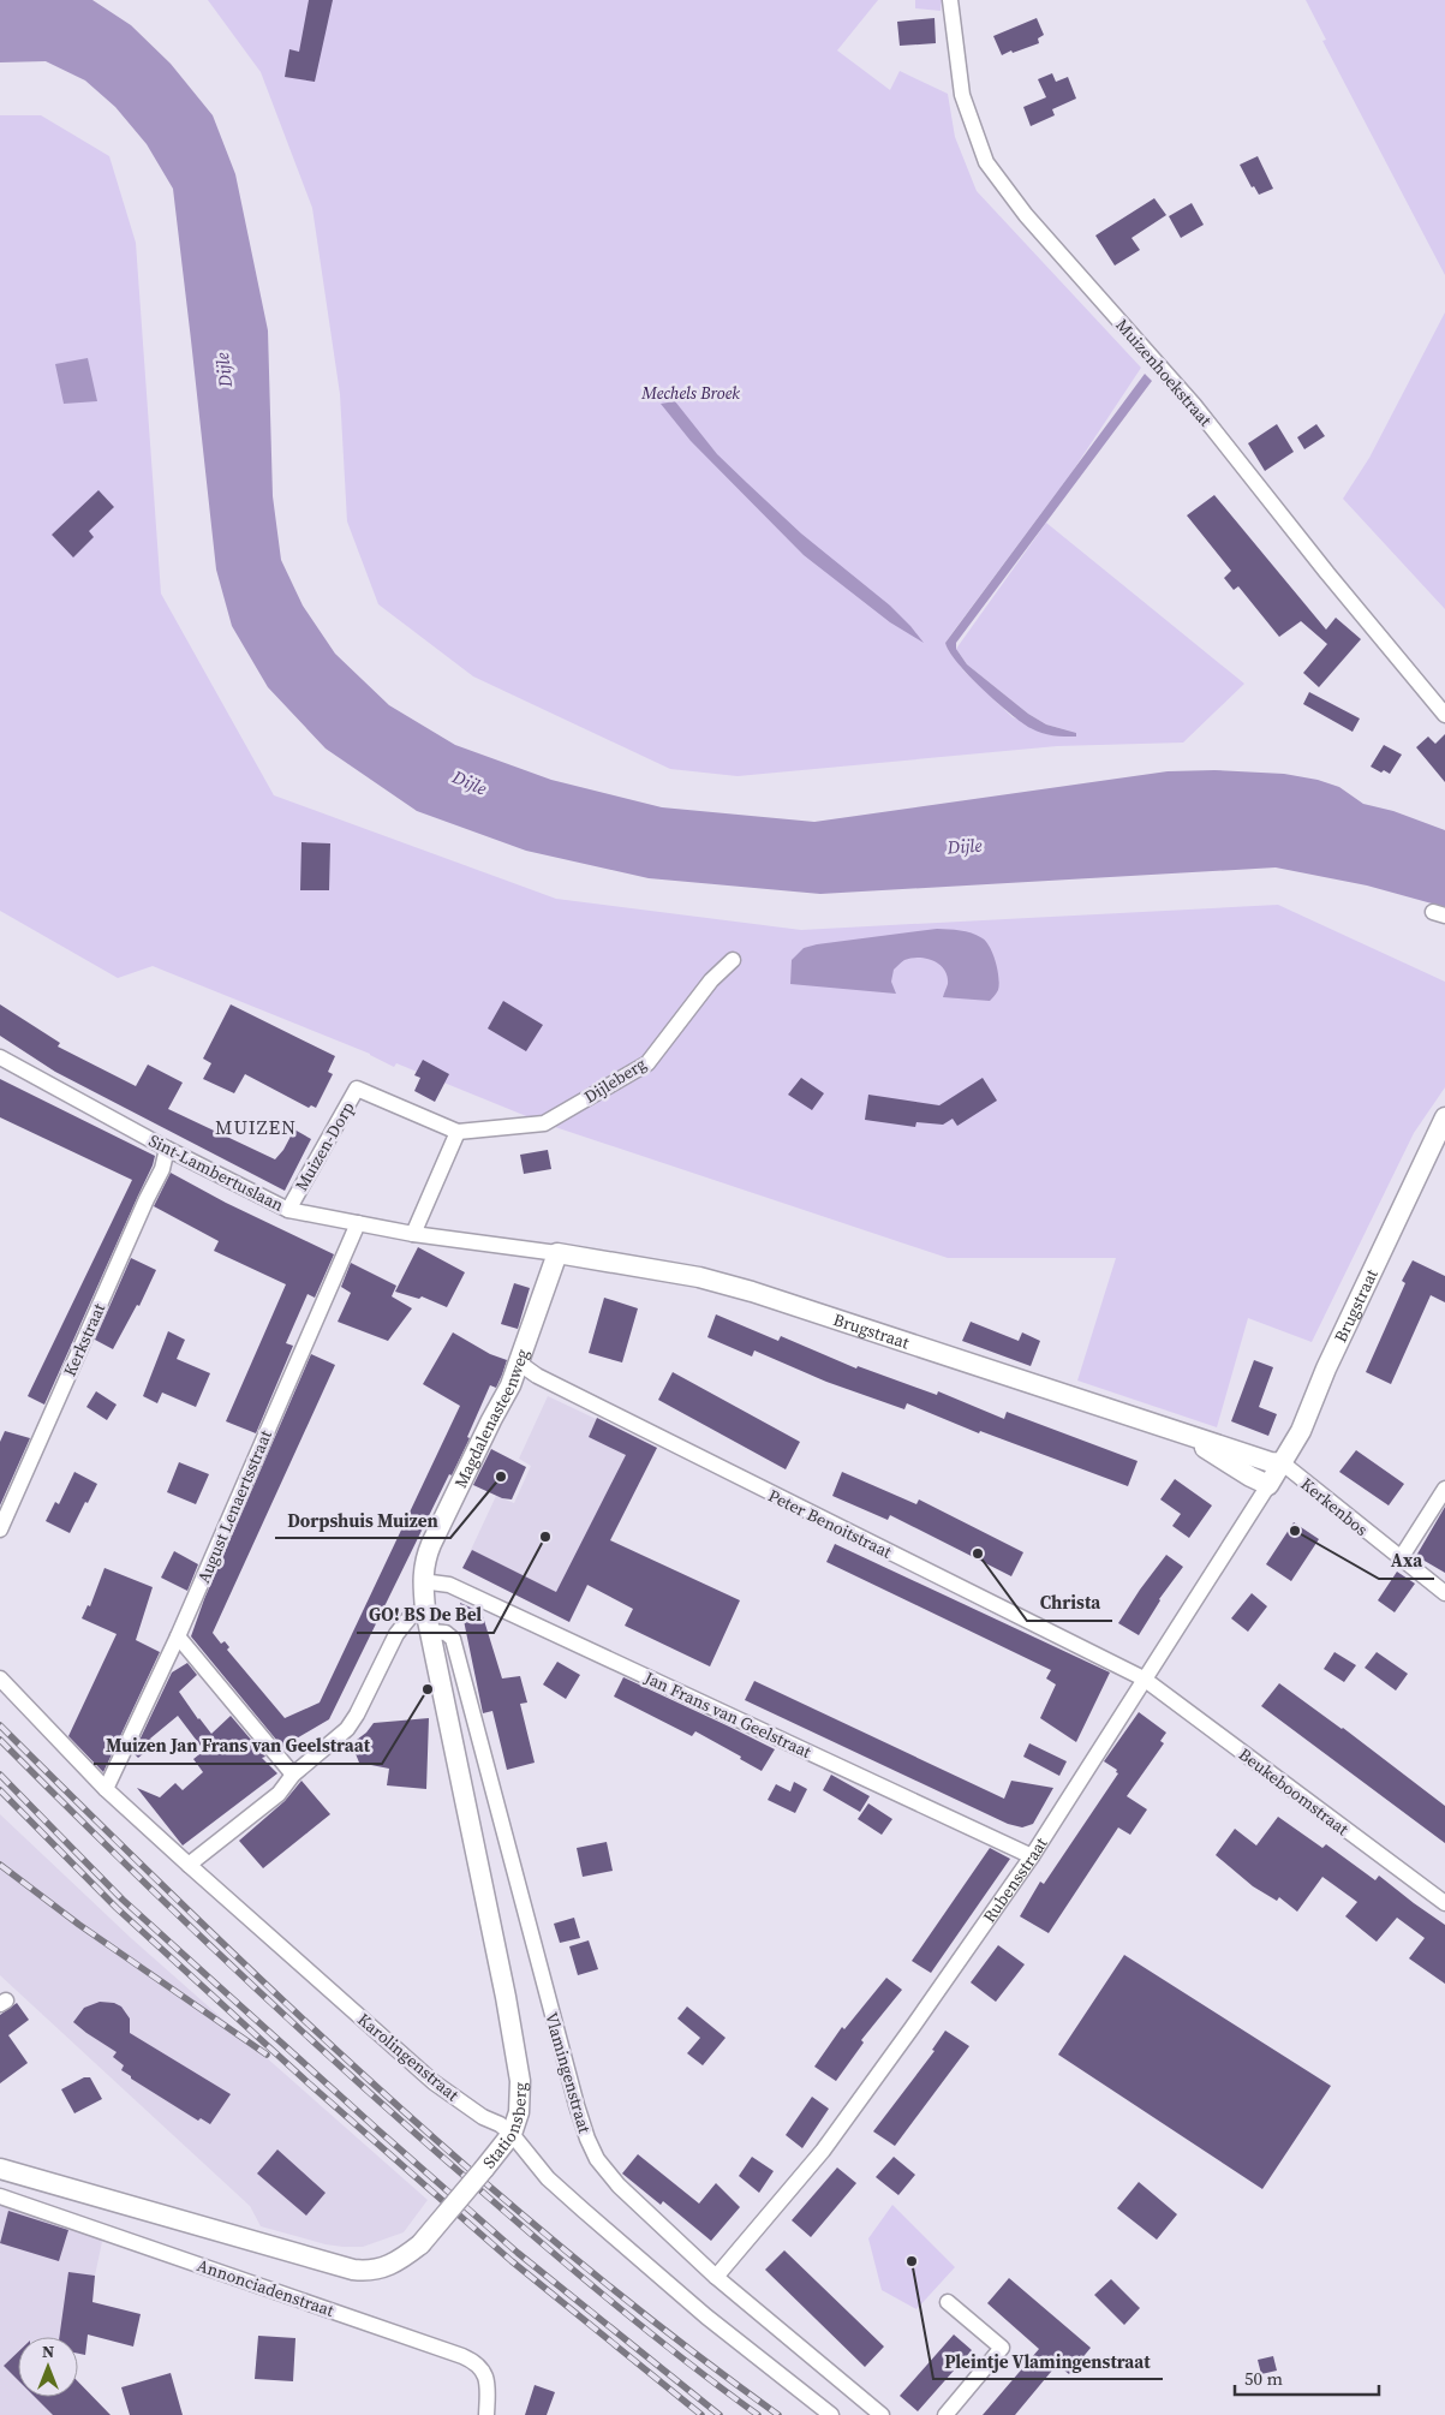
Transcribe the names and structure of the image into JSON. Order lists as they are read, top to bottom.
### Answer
{
  "streets": {
    "street": [
      "Muizenhoekstraat",
      "Dijleberg",
      "Muizen-Dorp",
      "Sint-Lambertuslaan",
      "Brugstraat",
      "Kerkstraat",
      "Magdalenasteenweg",
      "August Lenaertsstraat",
      "Kerkenbos",
      "Peter Benoitstraat",
      "Jan Frans van Geelstraat",
      "Beukeboomstraat",
      "Rubensstraat",
      "Karolingenstraat",
      "Vlamingenstraat",
      "Stationsberg",
      "Annonciadenstraat"
    ]
  },
  "crossings": [
    ["Dijleberg", "Muizen-Dorp"],
    ["Muizen-Dorp", "Sint-Lambertuslaan"],
    ["Sint-Lambertuslaan", "Brugstraat"],
    ["Sint-Lambertuslaan", "Kerkstraat"],
    ["Sint-Lambertuslaan", "Magdalenasteenweg"],
    ["Sint-Lambertuslaan", "August Lenaertsstraat"],
    ["Brugstraat", "Magdalenasteenweg"],
    ["Brugstraat", "Kerkenbos"],
    ["Brugstraat", "Rubensstraat"],
    ["Magdalenasteenweg", "Peter Benoitstraat"],
    ["Magdalenasteenweg", "Jan Frans van Geelstraat"],
    ["Magdalenasteenweg", "Stationsberg"],
    ["August Lenaertsstraat", "Karolingenstraat"],
    ["Kerkenbos", "Rubensstraat"],
    ["Peter Benoitstraat", "Beukeboomstraat"],
    ["Peter Benoitstraat", "Rubensstraat"],
    ["Jan Frans van Geelstraat", "Rubensstraat"],
    ["Jan Frans van Geelstraat", "Stationsberg"],
    ["Beukeboomstraat", "Rubensstraat"],
    ["Rubensstraat", "Vlamingenstraat"],
    ["Karolingenstraat", "Stationsberg"],
    ["Vlamingenstraat", "Stationsberg"]
  ],
  "districts": ["MUIZEN"],
  "water": ["Dijle"],
  "parks": ["Mechels Broek"],
  "places": [
    "Dorpshuis Muizen",
    "Axa",
    "GO! BS De Bel",
    "Christa",
    "Muizen Jan Frans van Geelstraat",
    "Pleintje Vlamingenstraat"
  ],
  "scale_bar": "50 m",
  "north": "top"
}
